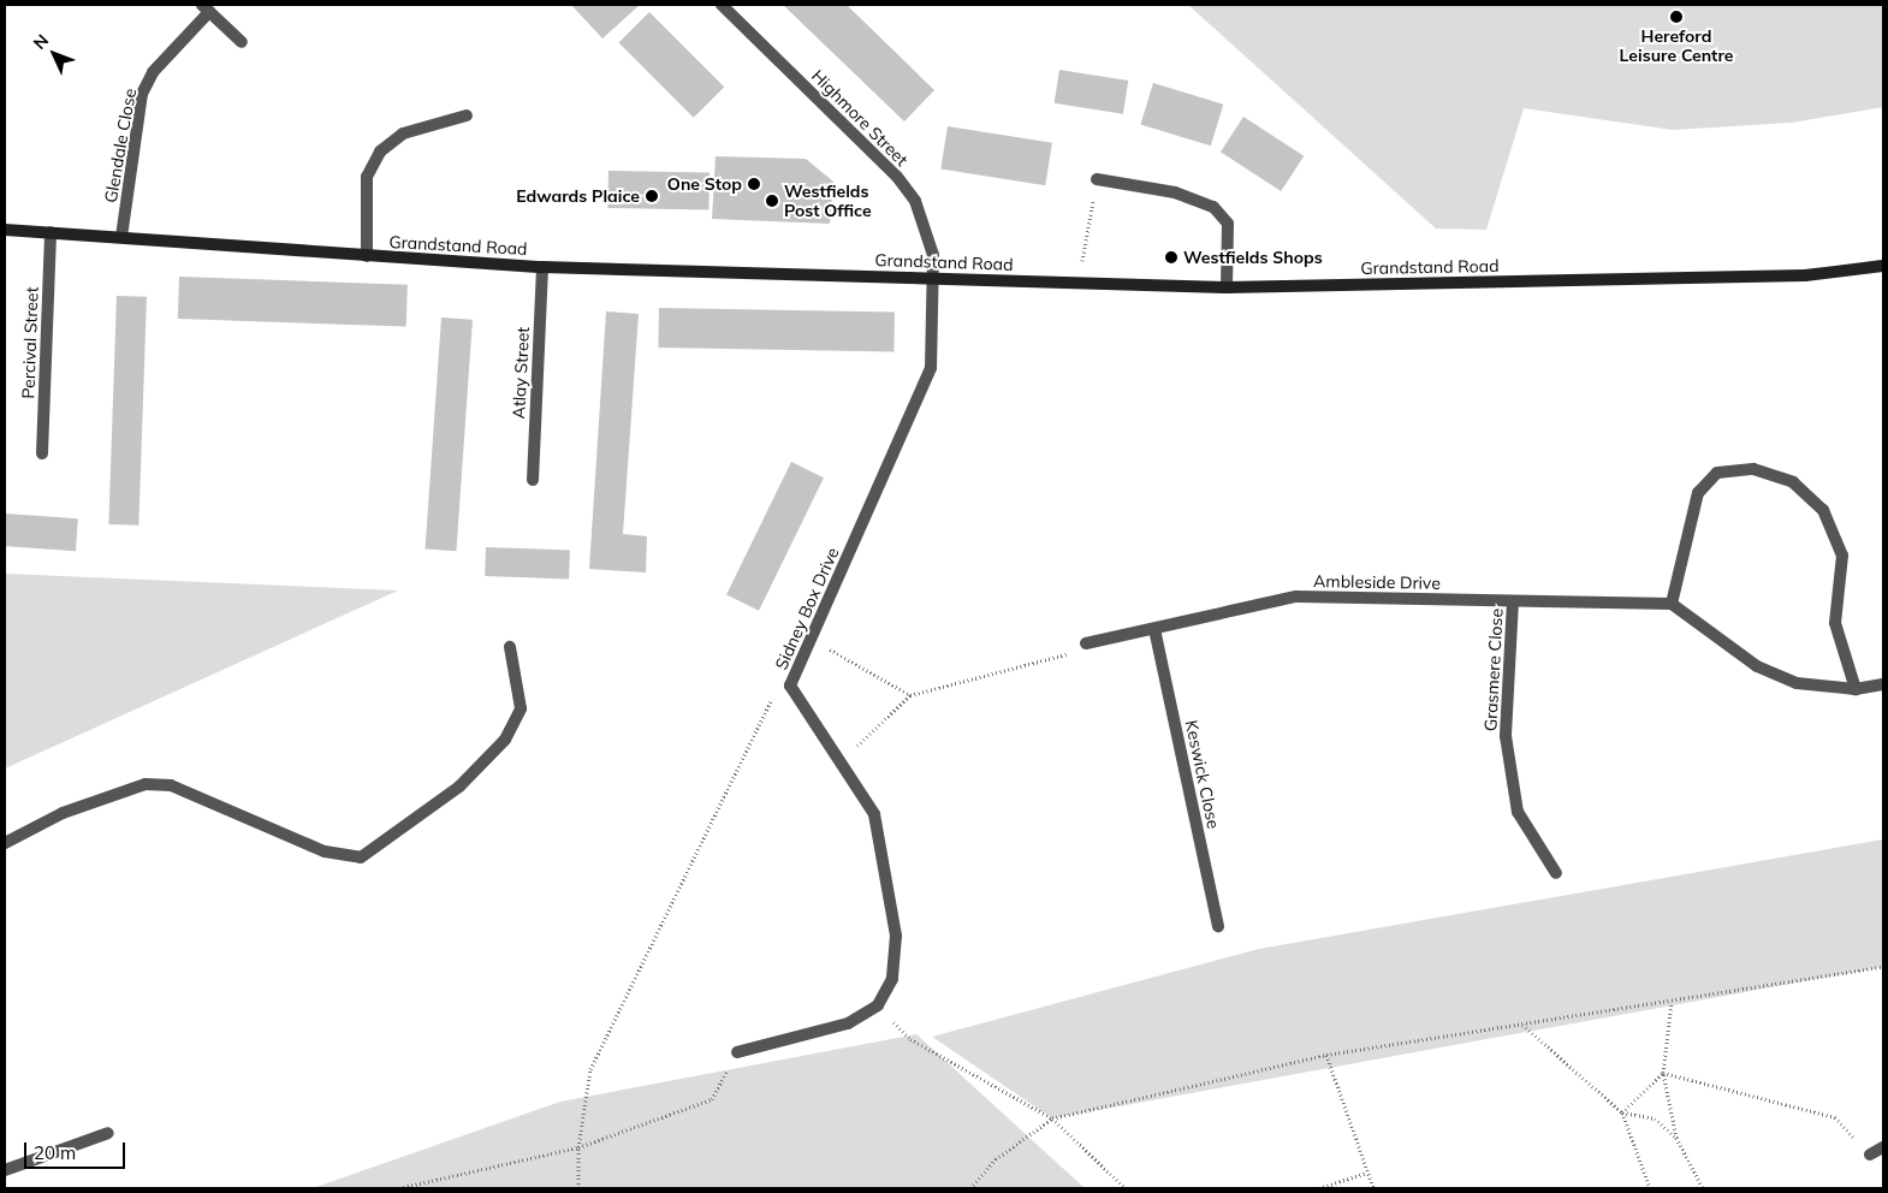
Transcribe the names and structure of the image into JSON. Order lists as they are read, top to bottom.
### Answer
{
  "streets": {
    "street": [
      "Highmore Street",
      "Glendale Close",
      "Grandstand Road",
      "Percival Street",
      "Atlay Street",
      "Ambleside Drive",
      "Sidney Box Drive",
      "Grasmere Close",
      "Keswick Close"
    ]
  },
  "crossings": [
    ["Highmore Street", "Grandstand Road"],
    ["Highmore Street", "Sidney Box Drive"],
    ["Glendale Close", "Grandstand Road"],
    ["Grandstand Road", "Percival Street"],
    ["Grandstand Road", "Atlay Street"],
    ["Grandstand Road", "Sidney Box Drive"],
    ["Ambleside Drive", "Grasmere Close"],
    ["Ambleside Drive", "Keswick Close"]
  ],
  "places": [
    "Hereford Leisure Centre",
    "One Stop",
    "Edwards Plaice",
    "Westfields Post Office",
    "Westfields Shops"
  ],
  "scale_bar": "20 m",
  "north": "top left"
}
